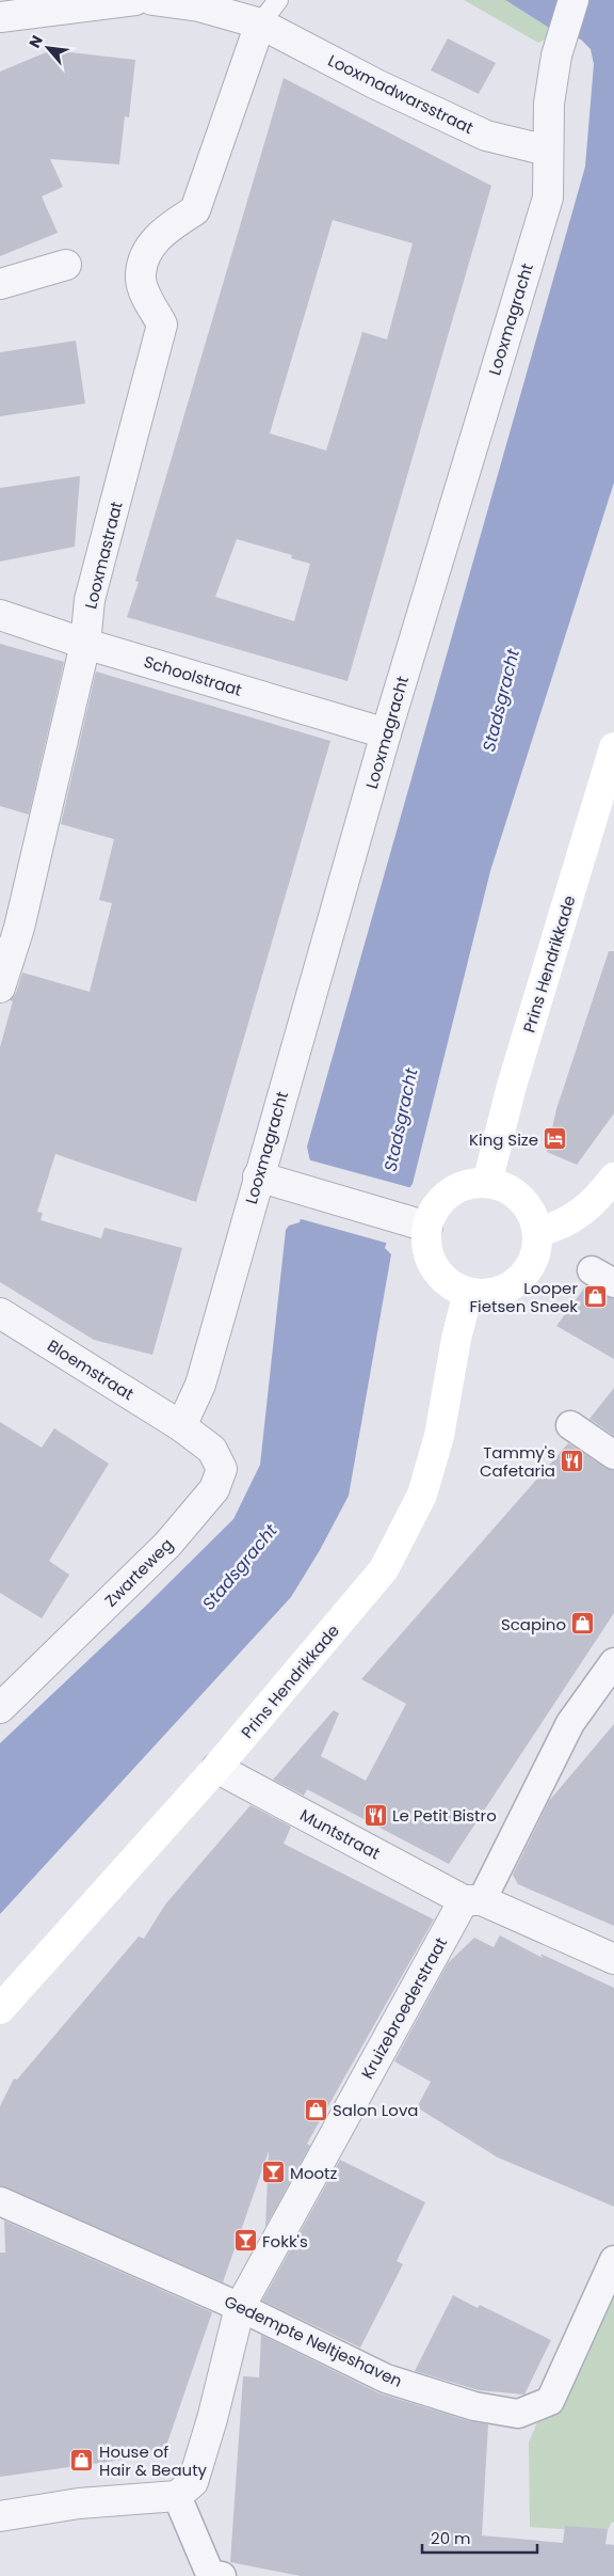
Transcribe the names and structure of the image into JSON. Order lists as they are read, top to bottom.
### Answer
{
  "streets": {
    "main road": ["Prins Hendrikkade"],
    "street": [
      "Looxmadwarsstraat",
      "Looxmagracht",
      "Looxmastraat",
      "Schoolstraat",
      "Bloemstraat",
      "Zwarteweg",
      "Muntstraat",
      "Kruizebroederstraat",
      "Gedempte Neltjeshaven"
    ]
  },
  "crossings": [
    ["Looxmadwarsstraat", "Looxmagracht"],
    ["Looxmadwarsstraat", "Looxmastraat"],
    ["Looxmagracht", "Schoolstraat"],
    ["Looxmagracht", "Bloemstraat"],
    ["Looxmagracht", "Zwarteweg"],
    ["Looxmastraat", "Schoolstraat"],
    ["Prins Hendrikkade", "Muntstraat"],
    ["Bloemstraat", "Zwarteweg"],
    ["Muntstraat", "Kruizebroederstraat"],
    ["Kruizebroederstraat", "Gedempte Neltjeshaven"]
  ],
  "water": ["Stadsgracht"],
  "places": {
    "hotel": ["King Size"],
    "shop": [
      "Looper Fietsen Sneek",
      "Scapino",
      "Salon Lova",
      "House of Hair & Beauty"
    ],
    "restaurant": ["Tammy's Cafetaria", "Le Petit Bistro"],
    "bar": ["Mootz", "Fokk's"]
  },
  "scale_bar": "20 m",
  "north": "top left"
}
